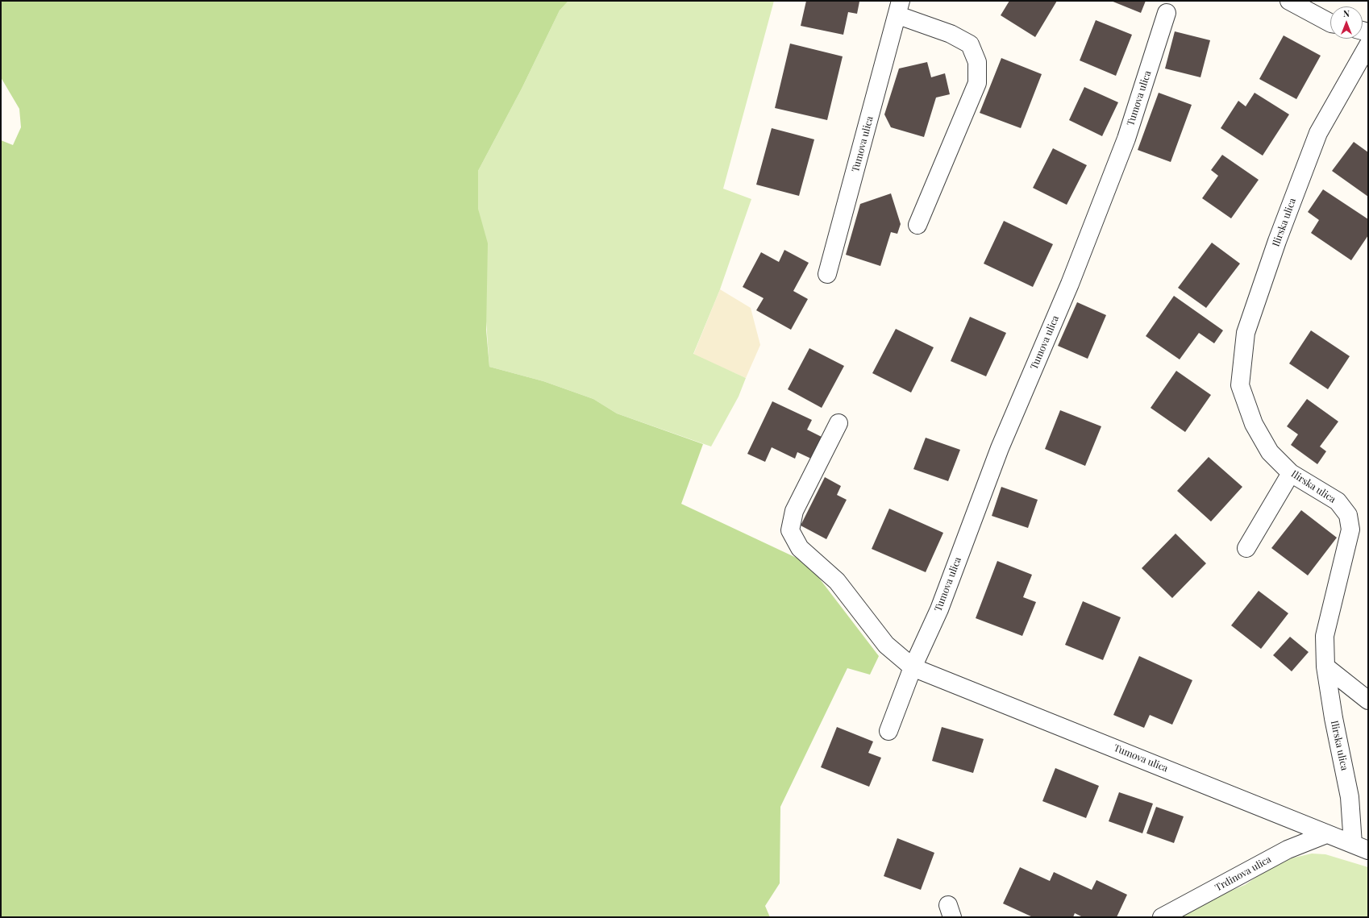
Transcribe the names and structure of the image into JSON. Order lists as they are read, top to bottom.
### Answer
{
  "streets": {
    "street": ["Tumova ulica", "Ilirska ulica", "Trdinova ulica"]
  },
  "crossings": [
    ["Tumova ulica", "Ilirska ulica"],
    ["Tumova ulica", "Trdinova ulica"]
  ],
  "north": "top"
}
